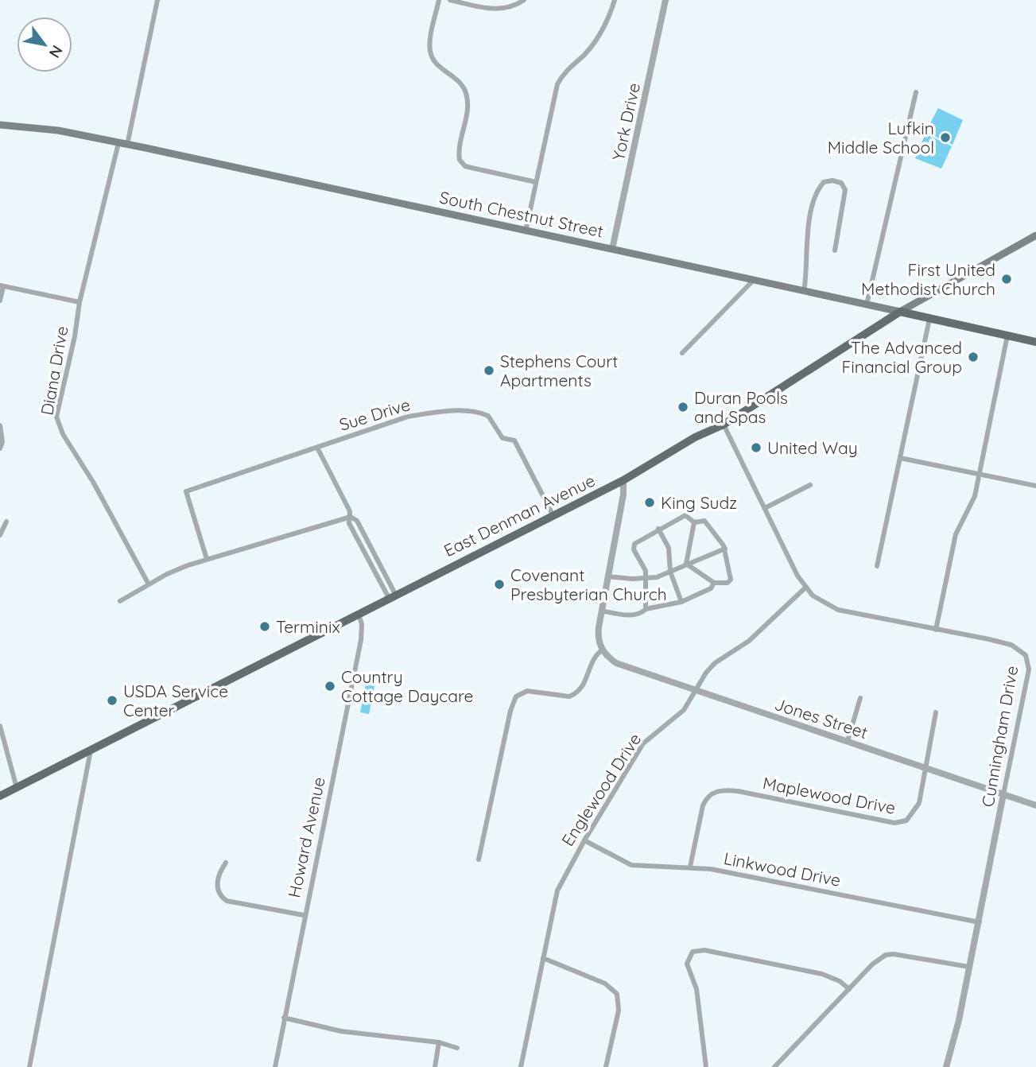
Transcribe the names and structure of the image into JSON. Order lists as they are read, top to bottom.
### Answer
{
  "streets": {
    "main road": ["South Chestnut Street", "East Denman Avenue"],
    "street": [
      "York Drive",
      "Diana Drive",
      "Sue Drive",
      "Jones Street",
      "Cunningham Drive",
      "Englewood Drive",
      "Maplewood Drive",
      "Howard Avenue",
      "Linkwood Drive"
    ]
  },
  "crossings": [
    ["York Drive", "South Chestnut Street"],
    ["South Chestnut Street", "Diana Drive"],
    ["South Chestnut Street", "East Denman Avenue"],
    ["Sue Drive", "East Denman Avenue"],
    ["East Denman Avenue", "Cunningham Drive"],
    ["East Denman Avenue", "Howard Avenue"],
    ["Jones Street", "Cunningham Drive"],
    ["Jones Street", "Englewood Drive"],
    ["Jones Street", "Maplewood Drive"],
    ["Cunningham Drive", "Englewood Drive"],
    ["Cunningham Drive", "Linkwood Drive"],
    ["Englewood Drive", "Linkwood Drive"],
    ["Maplewood Drive", "Linkwood Drive"]
  ],
  "places": [
    "Lufkin Middle School",
    "First United Methodist Church",
    "The Advanced Financial Group",
    "Stephens Court Apartments",
    "Duran Pools and Spas",
    "United Way",
    "King Sudz",
    "Covenant Presbyterian Church",
    "Terminix",
    "Country Cottage Daycare",
    "USDA Service Center"
  ],
  "north": "bottom right"
}
